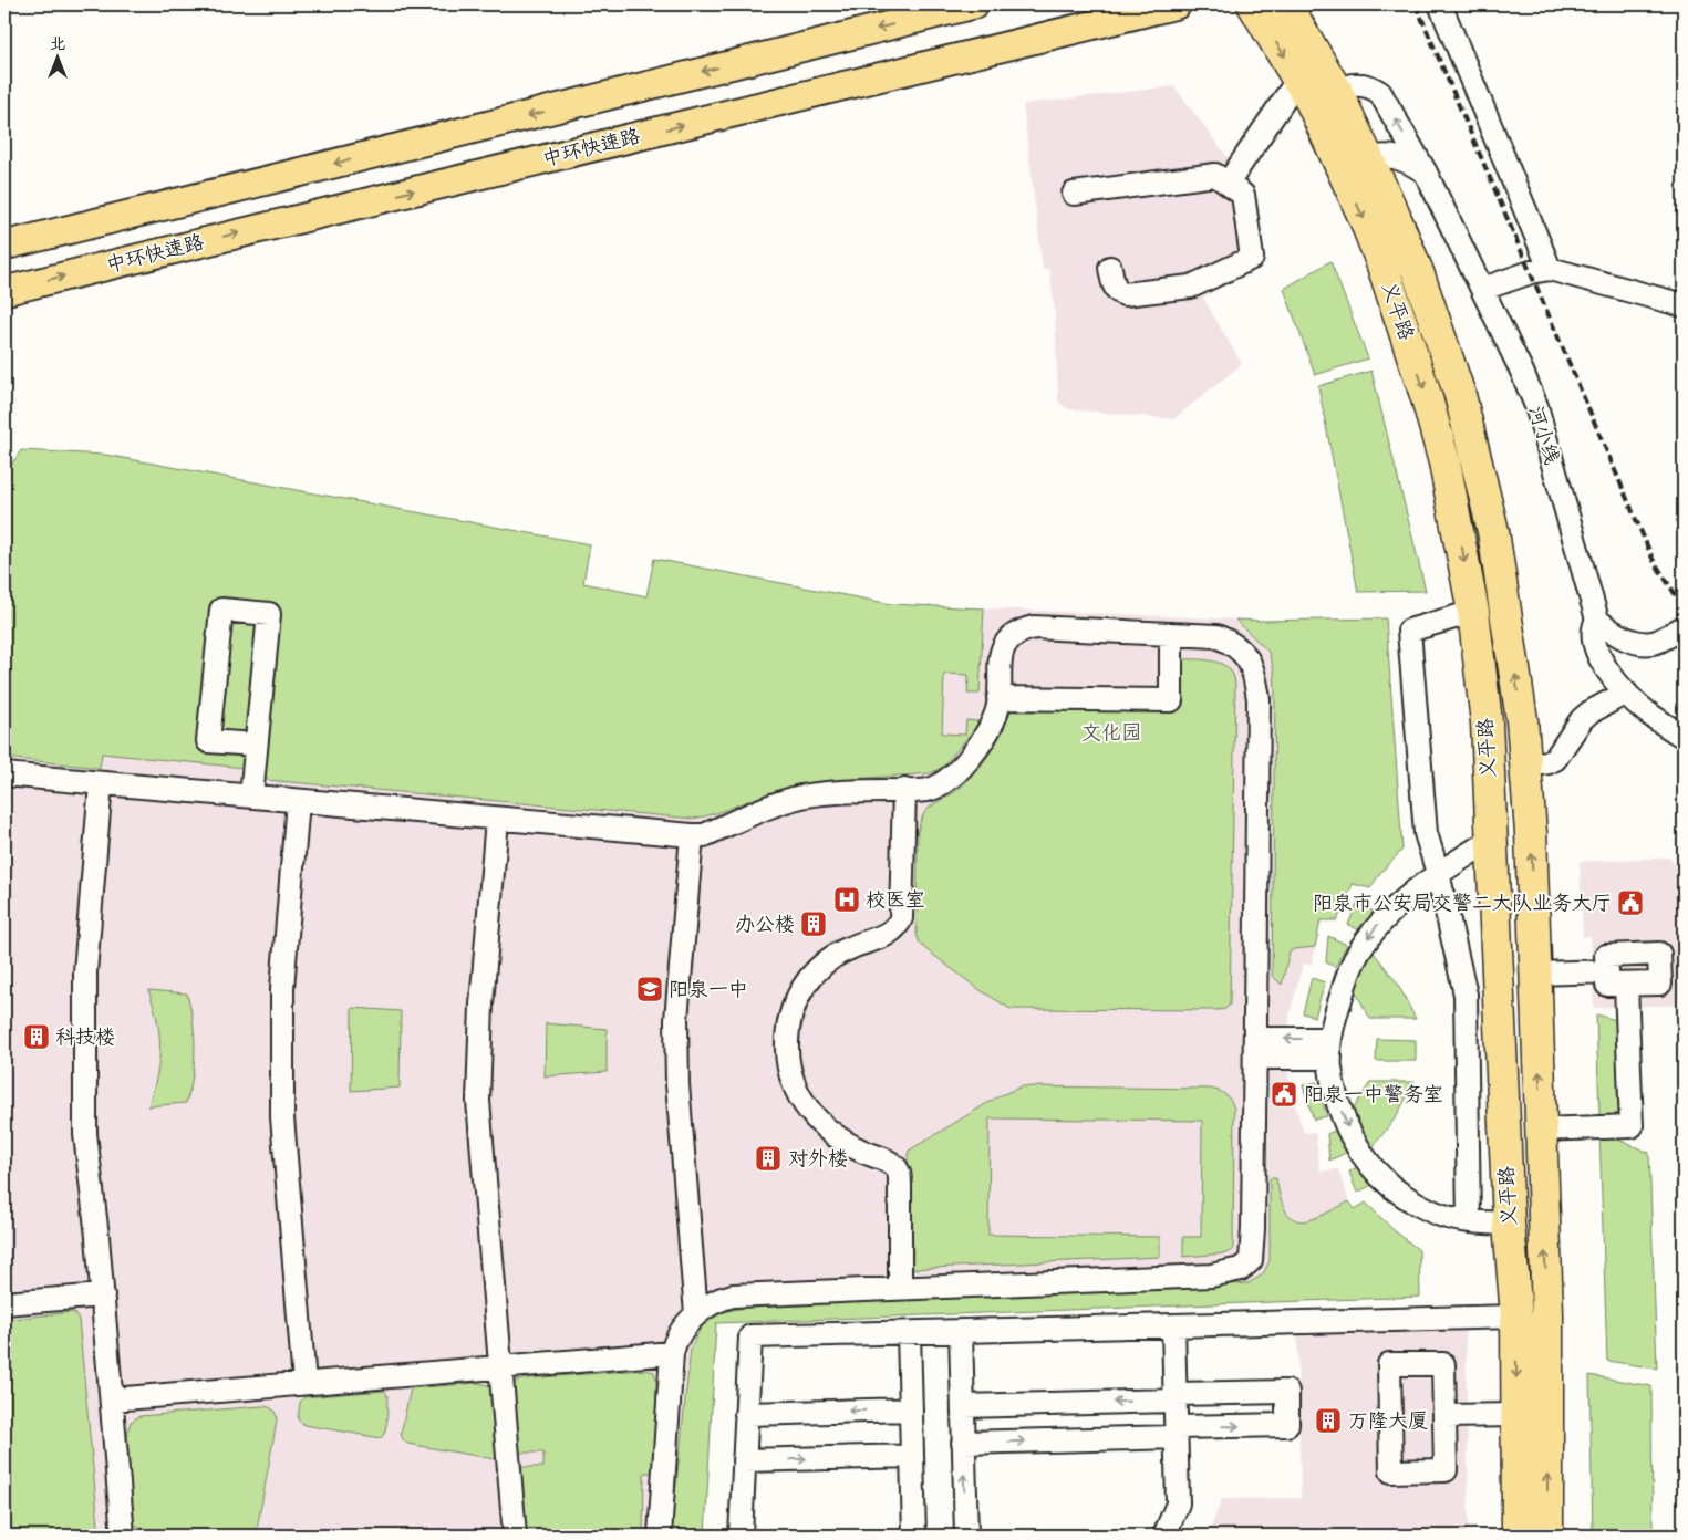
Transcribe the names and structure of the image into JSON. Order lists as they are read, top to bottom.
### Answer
{
  "streets": {
    "highway": ["义平路"],
    "main road": ["中环快速路"],
    "street": ["河小线"]
  },
  "crossings": [
    ["义平路", "河小线"]
  ],
  "parks": ["文化园"],
  "places": {
    "hospital": ["校医室"],
    "public building": ["阳泉市公安局交警二大队业务大厅", "阳泉一中警务室"],
    "building": [
      "办公楼",
      "科技楼",
      "对外楼",
      "万隆大厦"
    ],
    "school or university": ["阳泉一中"]
  },
  "north": "top"
}
